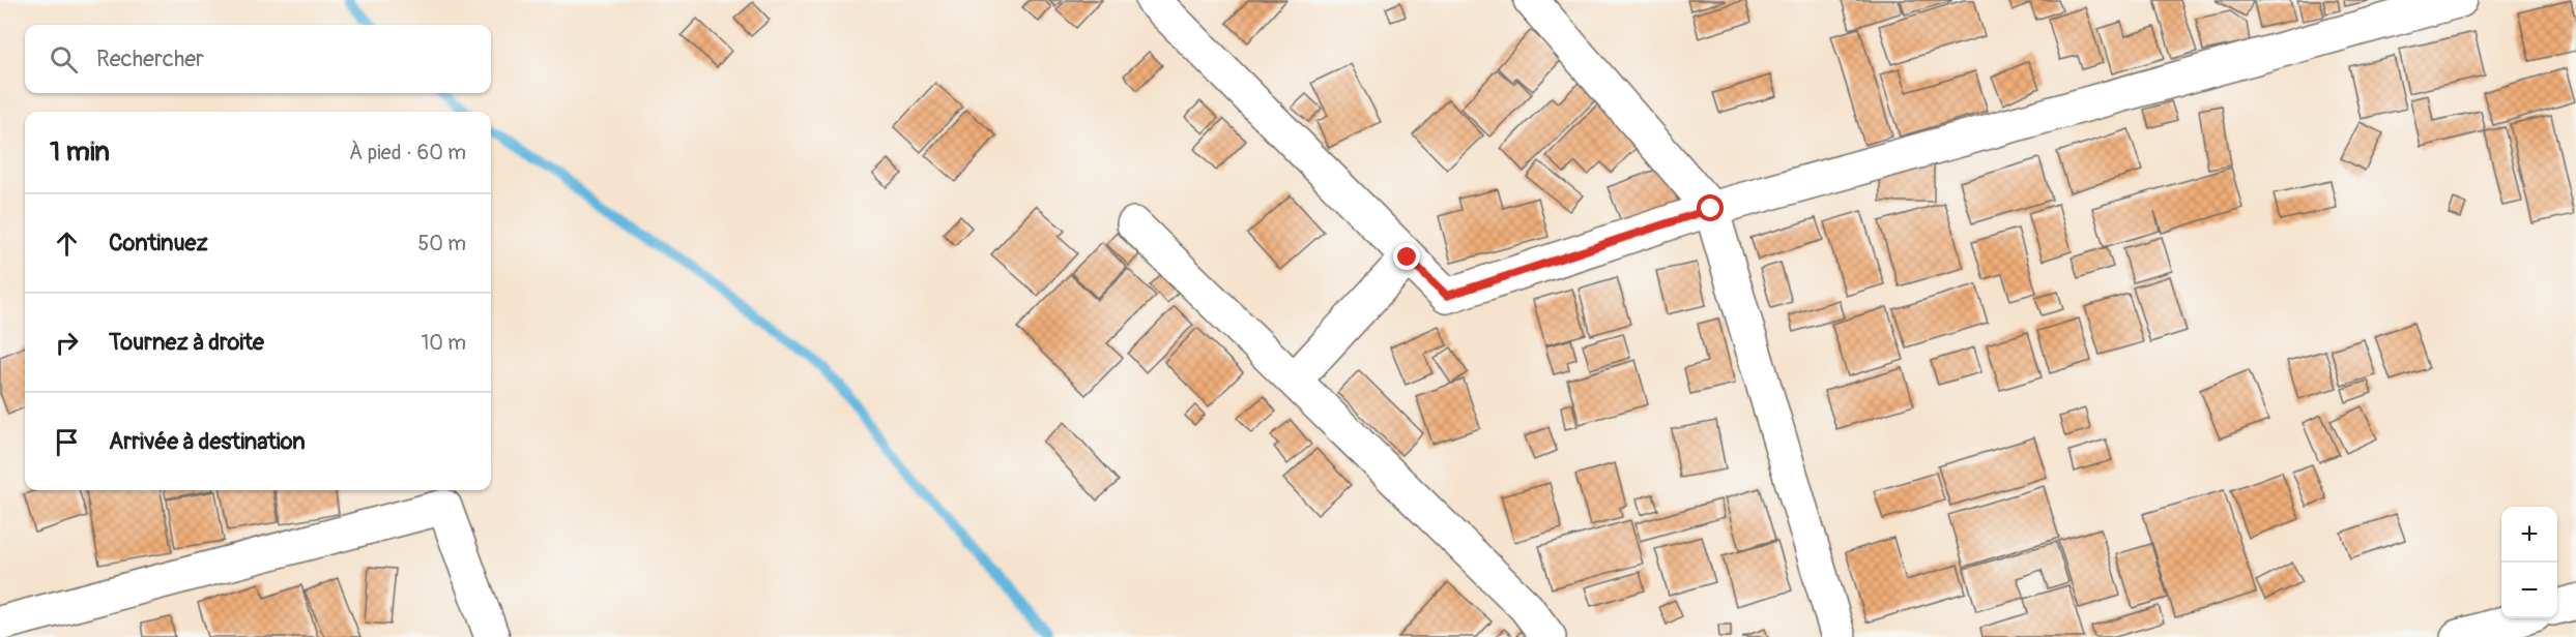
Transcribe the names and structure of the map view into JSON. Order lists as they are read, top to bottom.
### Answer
{
  "page": {
    "search": "Rechercher",
    "heading": ["1 min", "À pied · 60 m"],
    "list": [
      ["Continuez", "50 m"],
      ["Tournez à droite", "10 m"],
      "Arrivée à destination"
    ],
    "map_buttons": ["+", "−"]
  }
}
